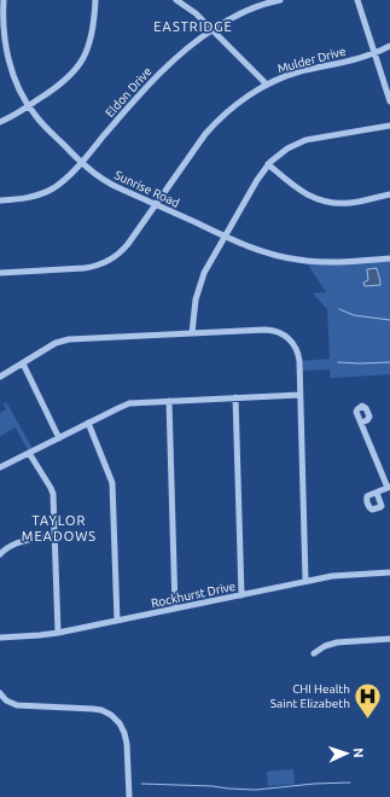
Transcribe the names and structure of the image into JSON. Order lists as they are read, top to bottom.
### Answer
{
  "streets": {
    "street": [
      "Mulder Drive",
      "Eldon Drive",
      "Sunrise Road",
      "Rockhurst Drive"
    ]
  },
  "crossings": [
    ["Mulder Drive", "Sunrise Road"],
    ["Eldon Drive", "Sunrise Road"]
  ],
  "districts": ["EASTRIDGE", "TAYLOR MEADOWS"],
  "places": {
    "hospital": ["CHI Health Saint Elizabeth"]
  },
  "north": "right"
}
